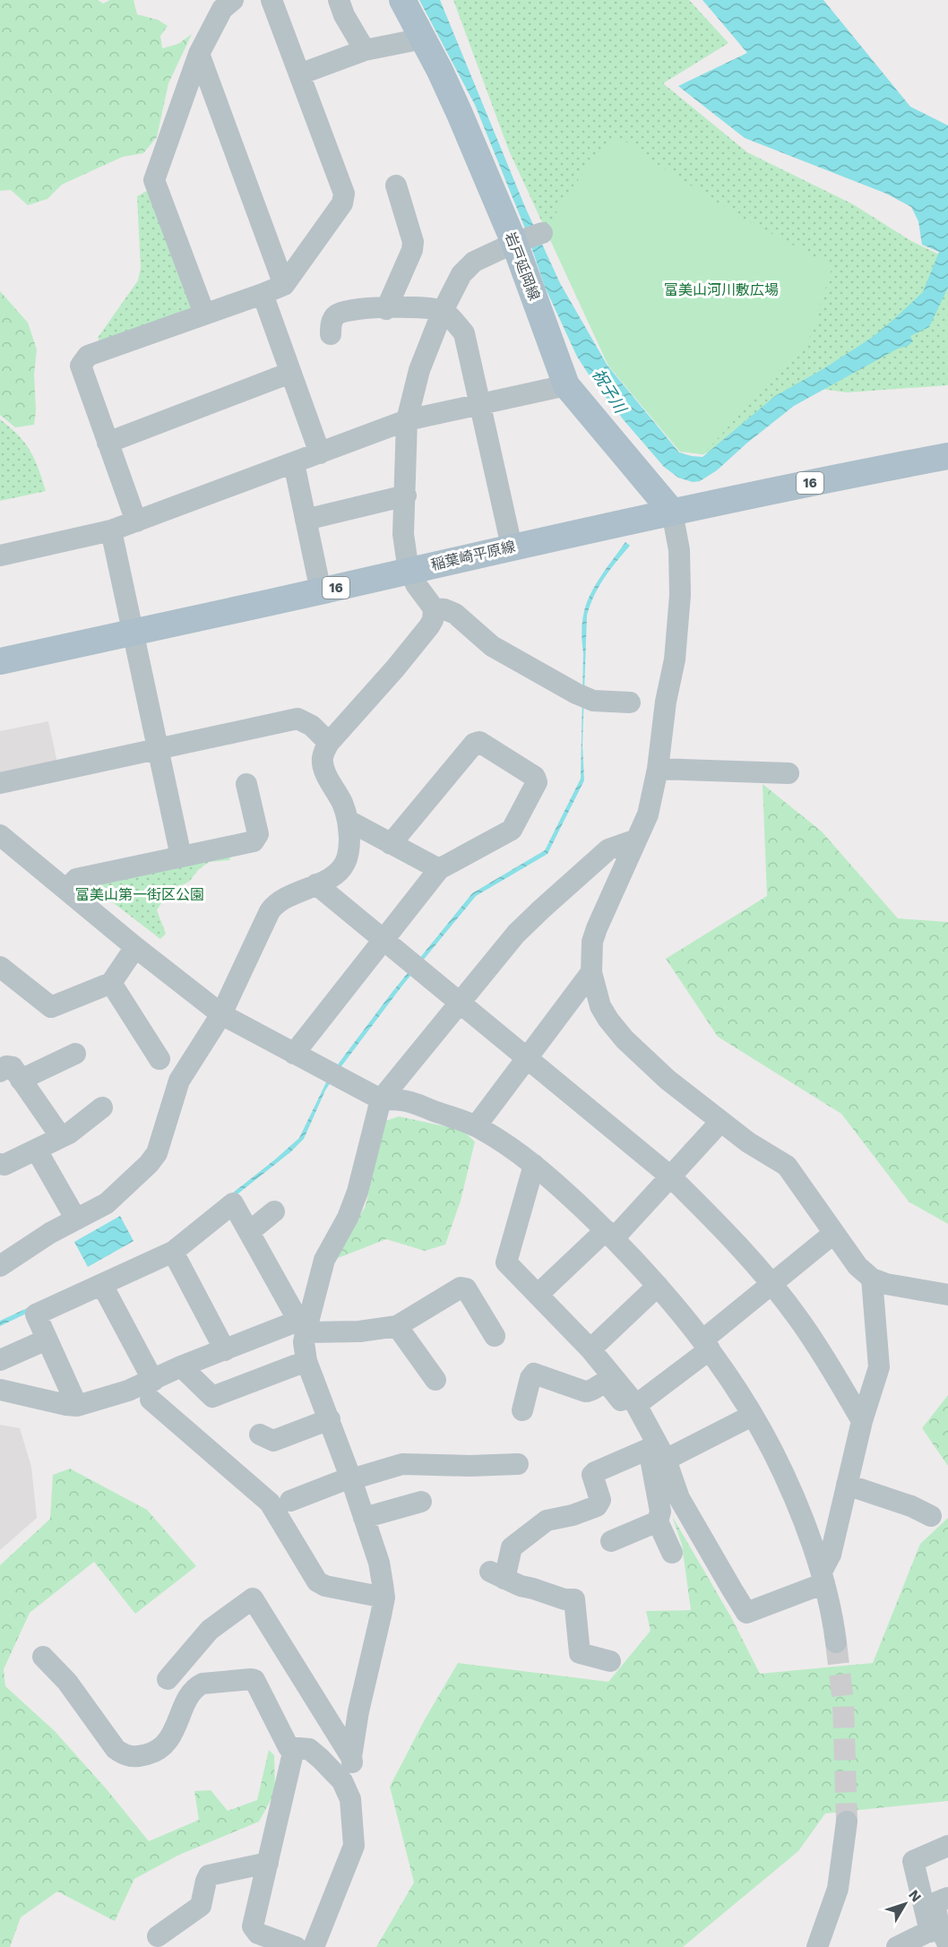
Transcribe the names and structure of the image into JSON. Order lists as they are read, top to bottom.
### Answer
{
  "streets": {
    "main road": ["岩戸延岡線", "16", "稲葉崎平原線"]
  },
  "crossings": [
    ["岩戸延岡線", "稲葉崎平原線"]
  ],
  "water": ["祝子川"],
  "parks": ["富美山河川敷広場", "富美山第一街区公園"],
  "north": "top right"
}
